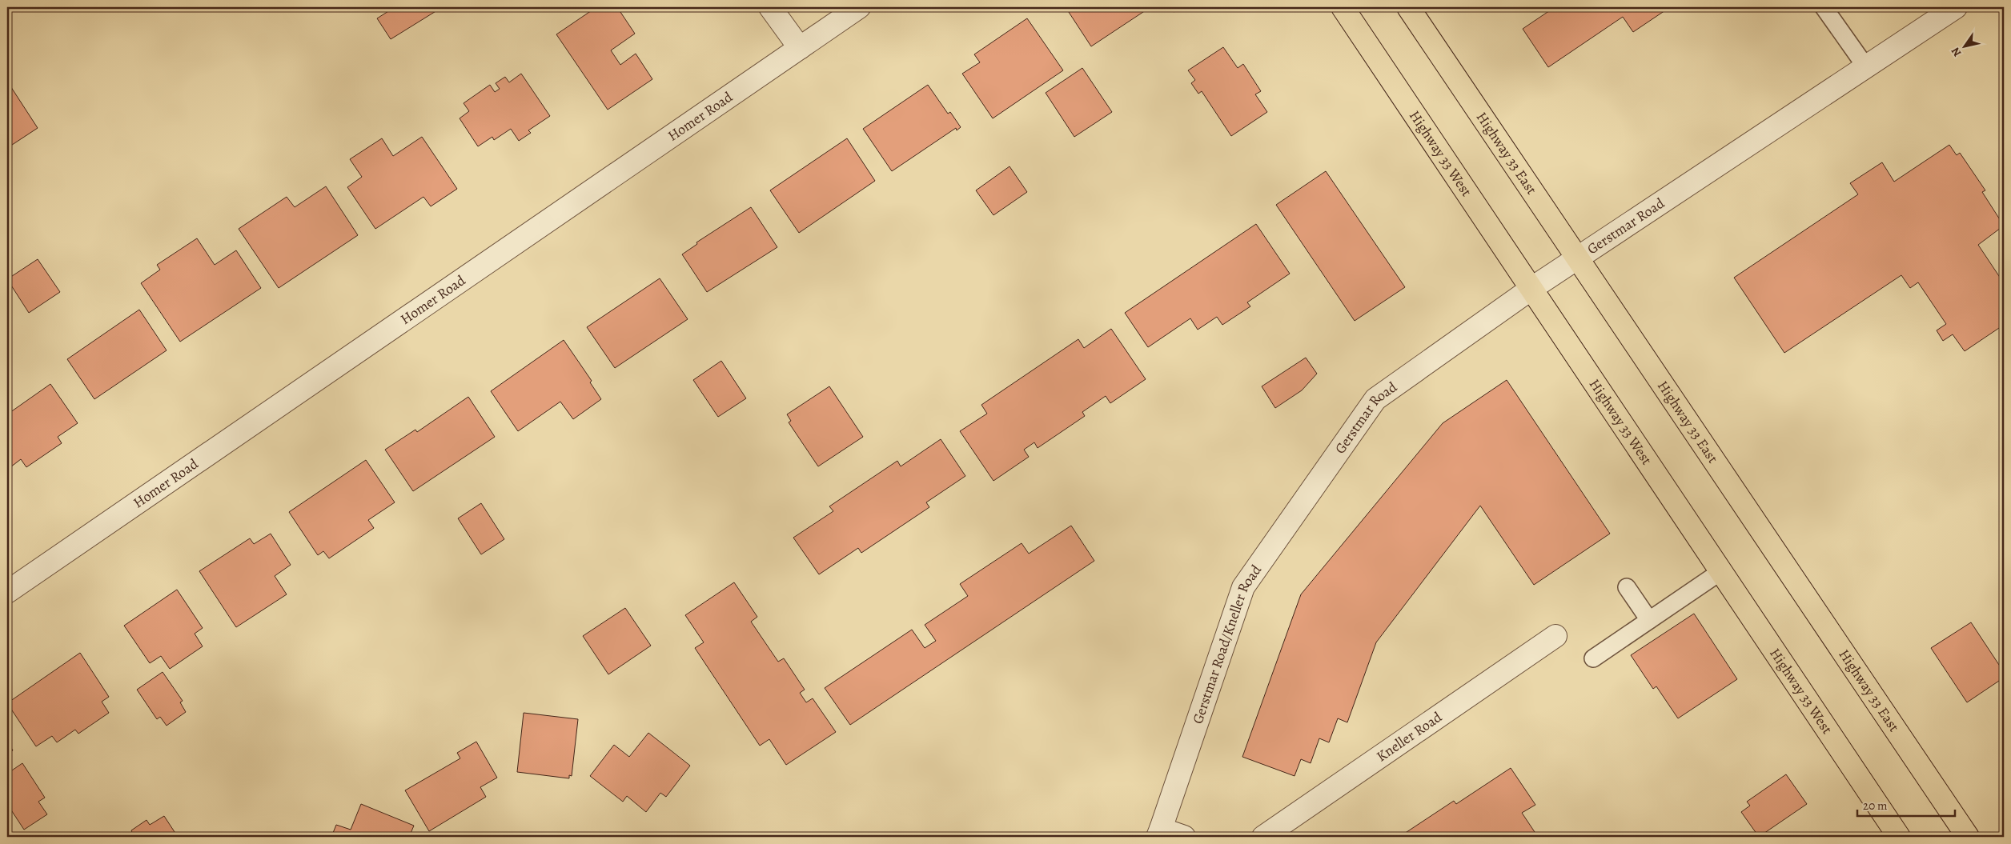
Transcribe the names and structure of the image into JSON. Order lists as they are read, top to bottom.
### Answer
{
  "streets": {
    "main road": ["Highway 33 West", "Highway 33 East"],
    "street": [
      "Homer Road",
      "Gerstmar Road",
      "Gerstmar Road/Kneller Road",
      "Kneller Road"
    ]
  },
  "crossings": [
    ["Highway 33 West", "Gerstmar Road"],
    ["Highway 33 East", "Gerstmar Road"],
    ["Gerstmar Road", "Gerstmar Road/Kneller Road"]
  ],
  "scale_bar": "20 m",
  "north": "bottom left"
}
